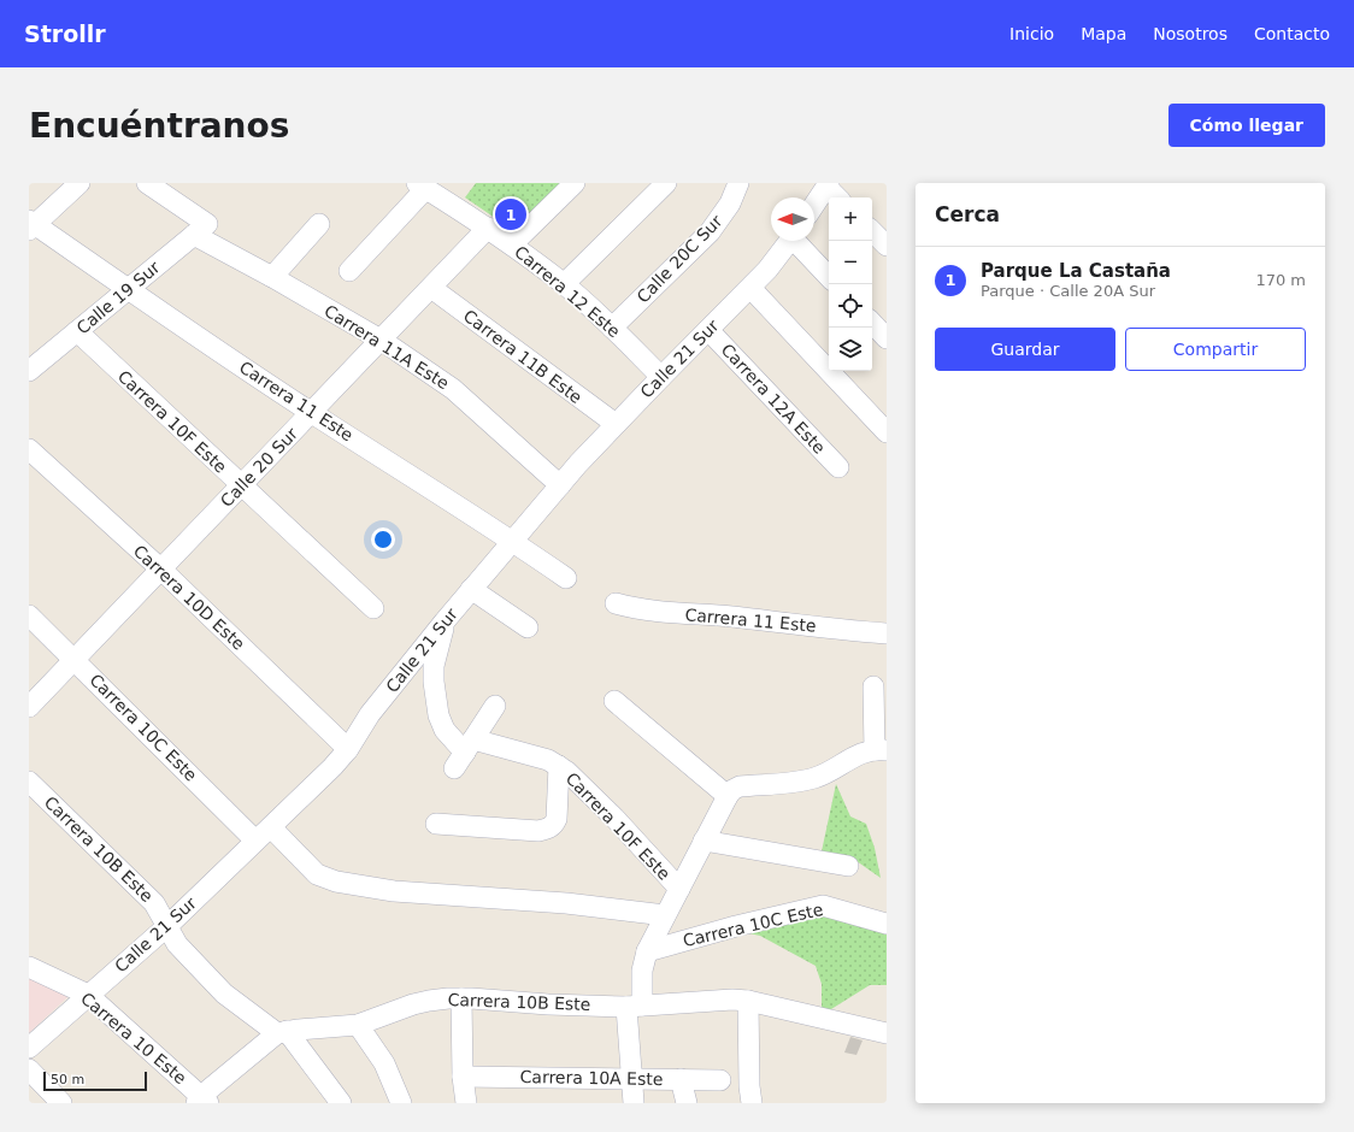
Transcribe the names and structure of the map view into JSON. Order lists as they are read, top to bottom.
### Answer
{
  "streets": {
    "street": [
      "Calle 20C Sur",
      "Carrera 12 Este",
      "Calle 19 Sur",
      "Carrera 11A Este",
      "Carrera 11B Este",
      "Calle 21 Sur",
      "Carrera 12A Este",
      "Carrera 11 Este",
      "Carrera 10F Este",
      "Calle 20 Sur",
      "Carrera 10D Este",
      "Carrera 10C Este",
      "Carrera 10B Este",
      "Carrera 10 Este",
      "Carrera 10A Este"
    ]
  },
  "crossings": [
    ["Calle 20C Sur", "Carrera 12 Este"],
    ["Carrera 12 Este", "Calle 21 Sur"],
    ["Carrera 12 Este", "Calle 20 Sur"],
    ["Calle 19 Sur", "Carrera 11A Este"],
    ["Calle 19 Sur", "Carrera 11 Este"],
    ["Calle 19 Sur", "Carrera 10F Este"],
    ["Carrera 11A Este", "Calle 21 Sur"],
    ["Carrera 11A Este", "Calle 20 Sur"],
    ["Carrera 11B Este", "Calle 21 Sur"],
    ["Carrera 11B Este", "Calle 20 Sur"],
    ["Calle 21 Sur", "Carrera 12A Este"],
    ["Calle 21 Sur", "Carrera 11 Este"],
    ["Calle 21 Sur", "Carrera 10D Este"],
    ["Calle 21 Sur", "Carrera 10C Este"],
    ["Calle 21 Sur", "Carrera 10B Este"],
    ["Calle 21 Sur", "Carrera 10 Este"],
    ["Carrera 11 Este", "Calle 20 Sur"],
    ["Carrera 10F Este", "Calle 20 Sur"],
    ["Calle 20 Sur", "Carrera 10D Este"],
    ["Calle 20 Sur", "Carrera 10C Este"]
  ],
  "scale_bar": "50 m",
  "north": "left",
  "page": {
    "header": "Strollr",
    "nav": [
      "Inicio",
      "Mapa",
      "Nosotros",
      "Contacto"
    ],
    "buttons": [
      "Cómo llegar",
      ["Guardar", "Compartir"]
    ],
    "title": "Encuéntranos",
    "heading": "Cerca",
    "pins": "1",
    "map_buttons": ["+", "−"],
    "list": [
      {
        "mark": "1",
        "name": "Parque La Castaña",
        "note": "Parque · Calle 20A Sur",
        "value": "170 m"
      }
    ],
    "scale": "50 m"
  }
}
